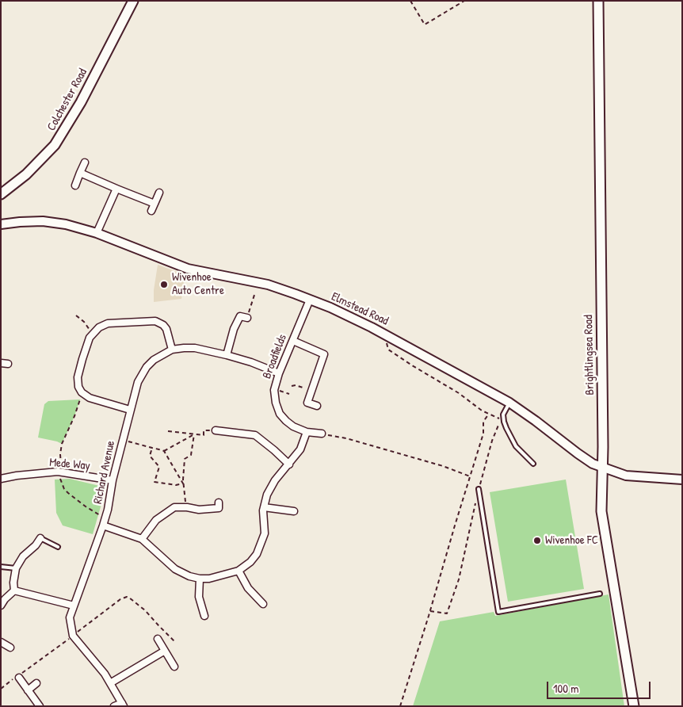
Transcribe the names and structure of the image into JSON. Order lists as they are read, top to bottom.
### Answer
{
  "streets": {
    "main road": ["Colchester Road", "Brightlingsea Road"],
    "street": [
      "Elmstead Road",
      "Broadfields",
      "Mede Way",
      "Richard Avenue"
    ]
  },
  "crossings": [
    ["Elmstead Road", "Brightlingsea Road"],
    ["Elmstead Road", "Broadfields"],
    ["Broadfields", "Richard Avenue"],
    ["Mede Way", "Richard Avenue"]
  ],
  "places": ["Wivenhoe Auto Centre", "Wivenhoe FC"],
  "scale_bar": "100 m"
}
